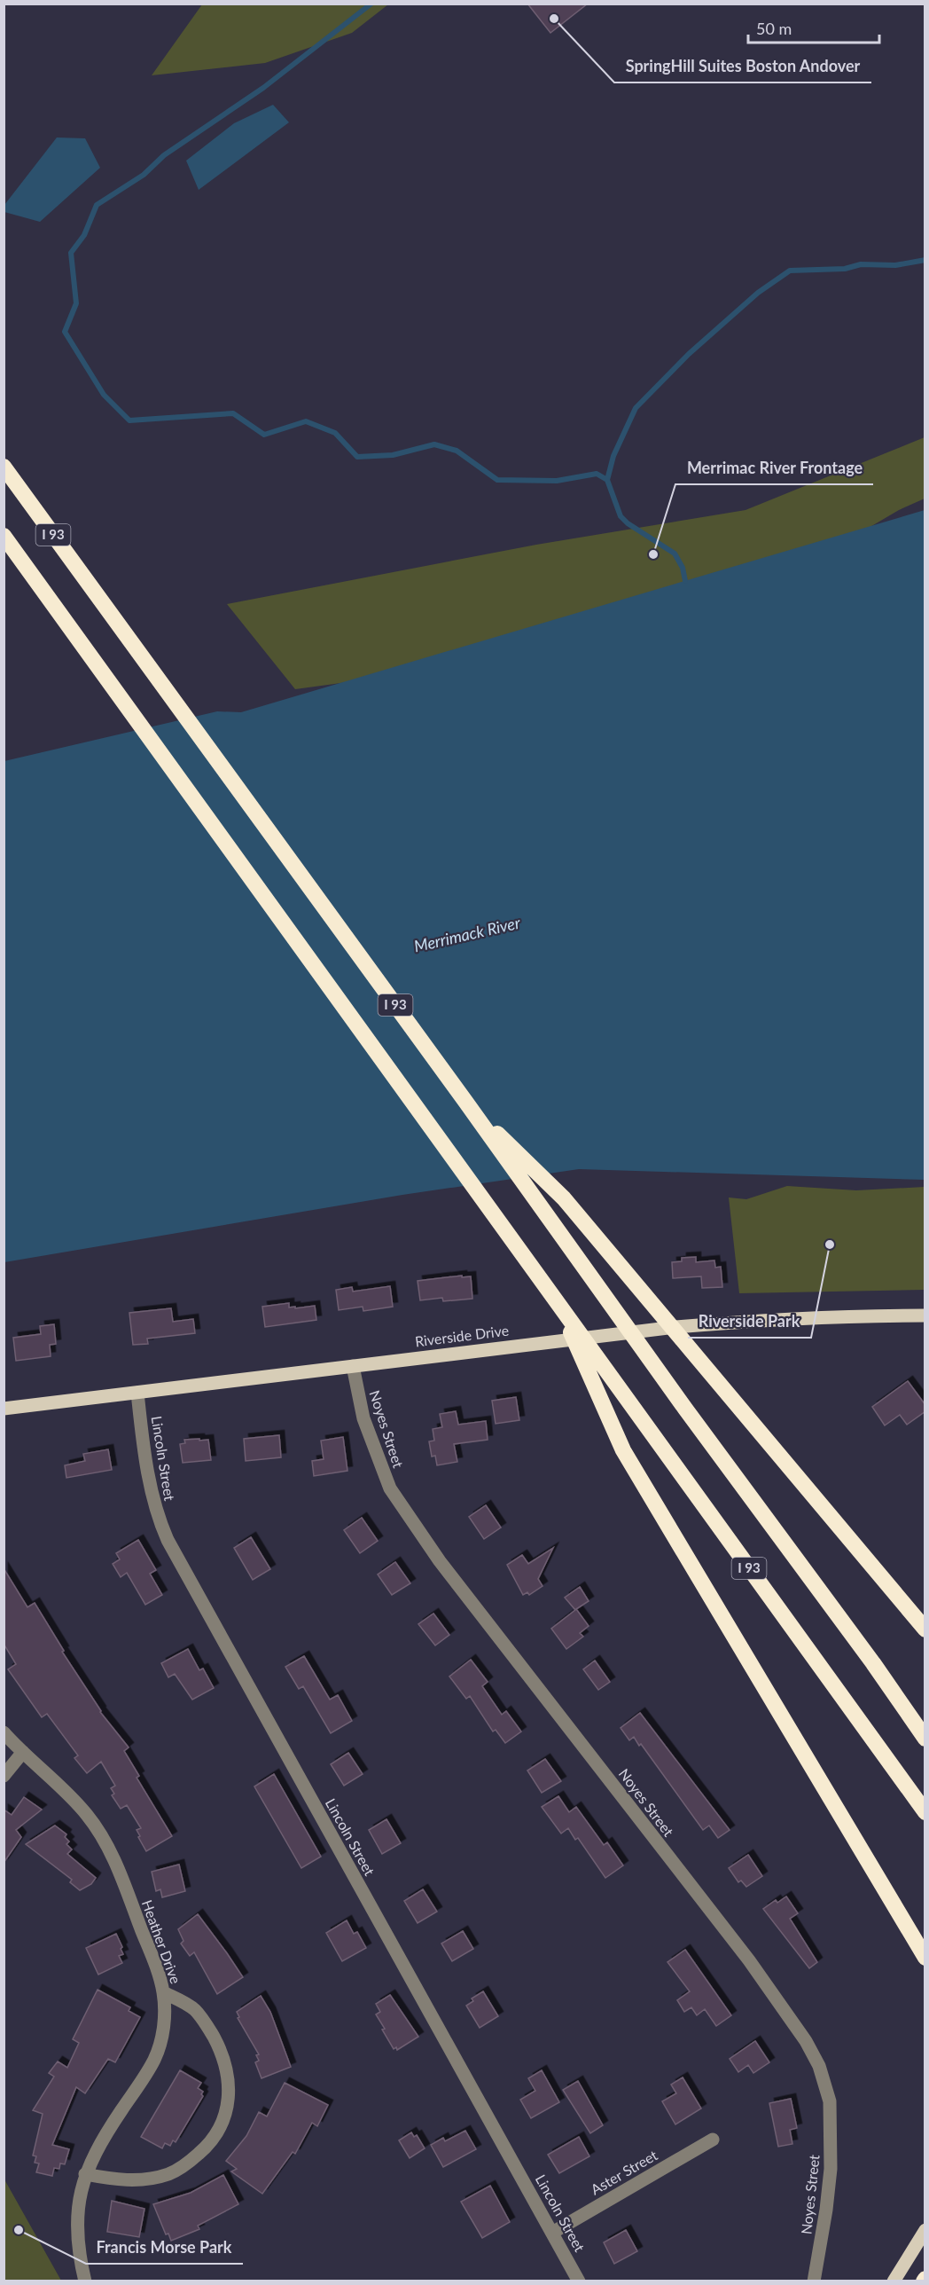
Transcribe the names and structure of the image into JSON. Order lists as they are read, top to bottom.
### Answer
{
  "streets": {
    "highway": ["I 93"],
    "main road": ["Riverside Drive"],
    "street": [
      "Noyes Street",
      "Lincoln Street",
      "Heather Drive",
      "Aster Street"
    ]
  },
  "crossings": [
    ["Riverside Drive", "Noyes Street"],
    ["Riverside Drive", "Lincoln Street"],
    ["Lincoln Street", "Aster Street"]
  ],
  "water": ["Merrimack River"],
  "places": [
    "SpringHill Suites Boston Andover",
    "Merrimac River Frontage",
    "Riverside Park",
    "Francis Morse Park"
  ],
  "scale_bar": "50 m"
}
